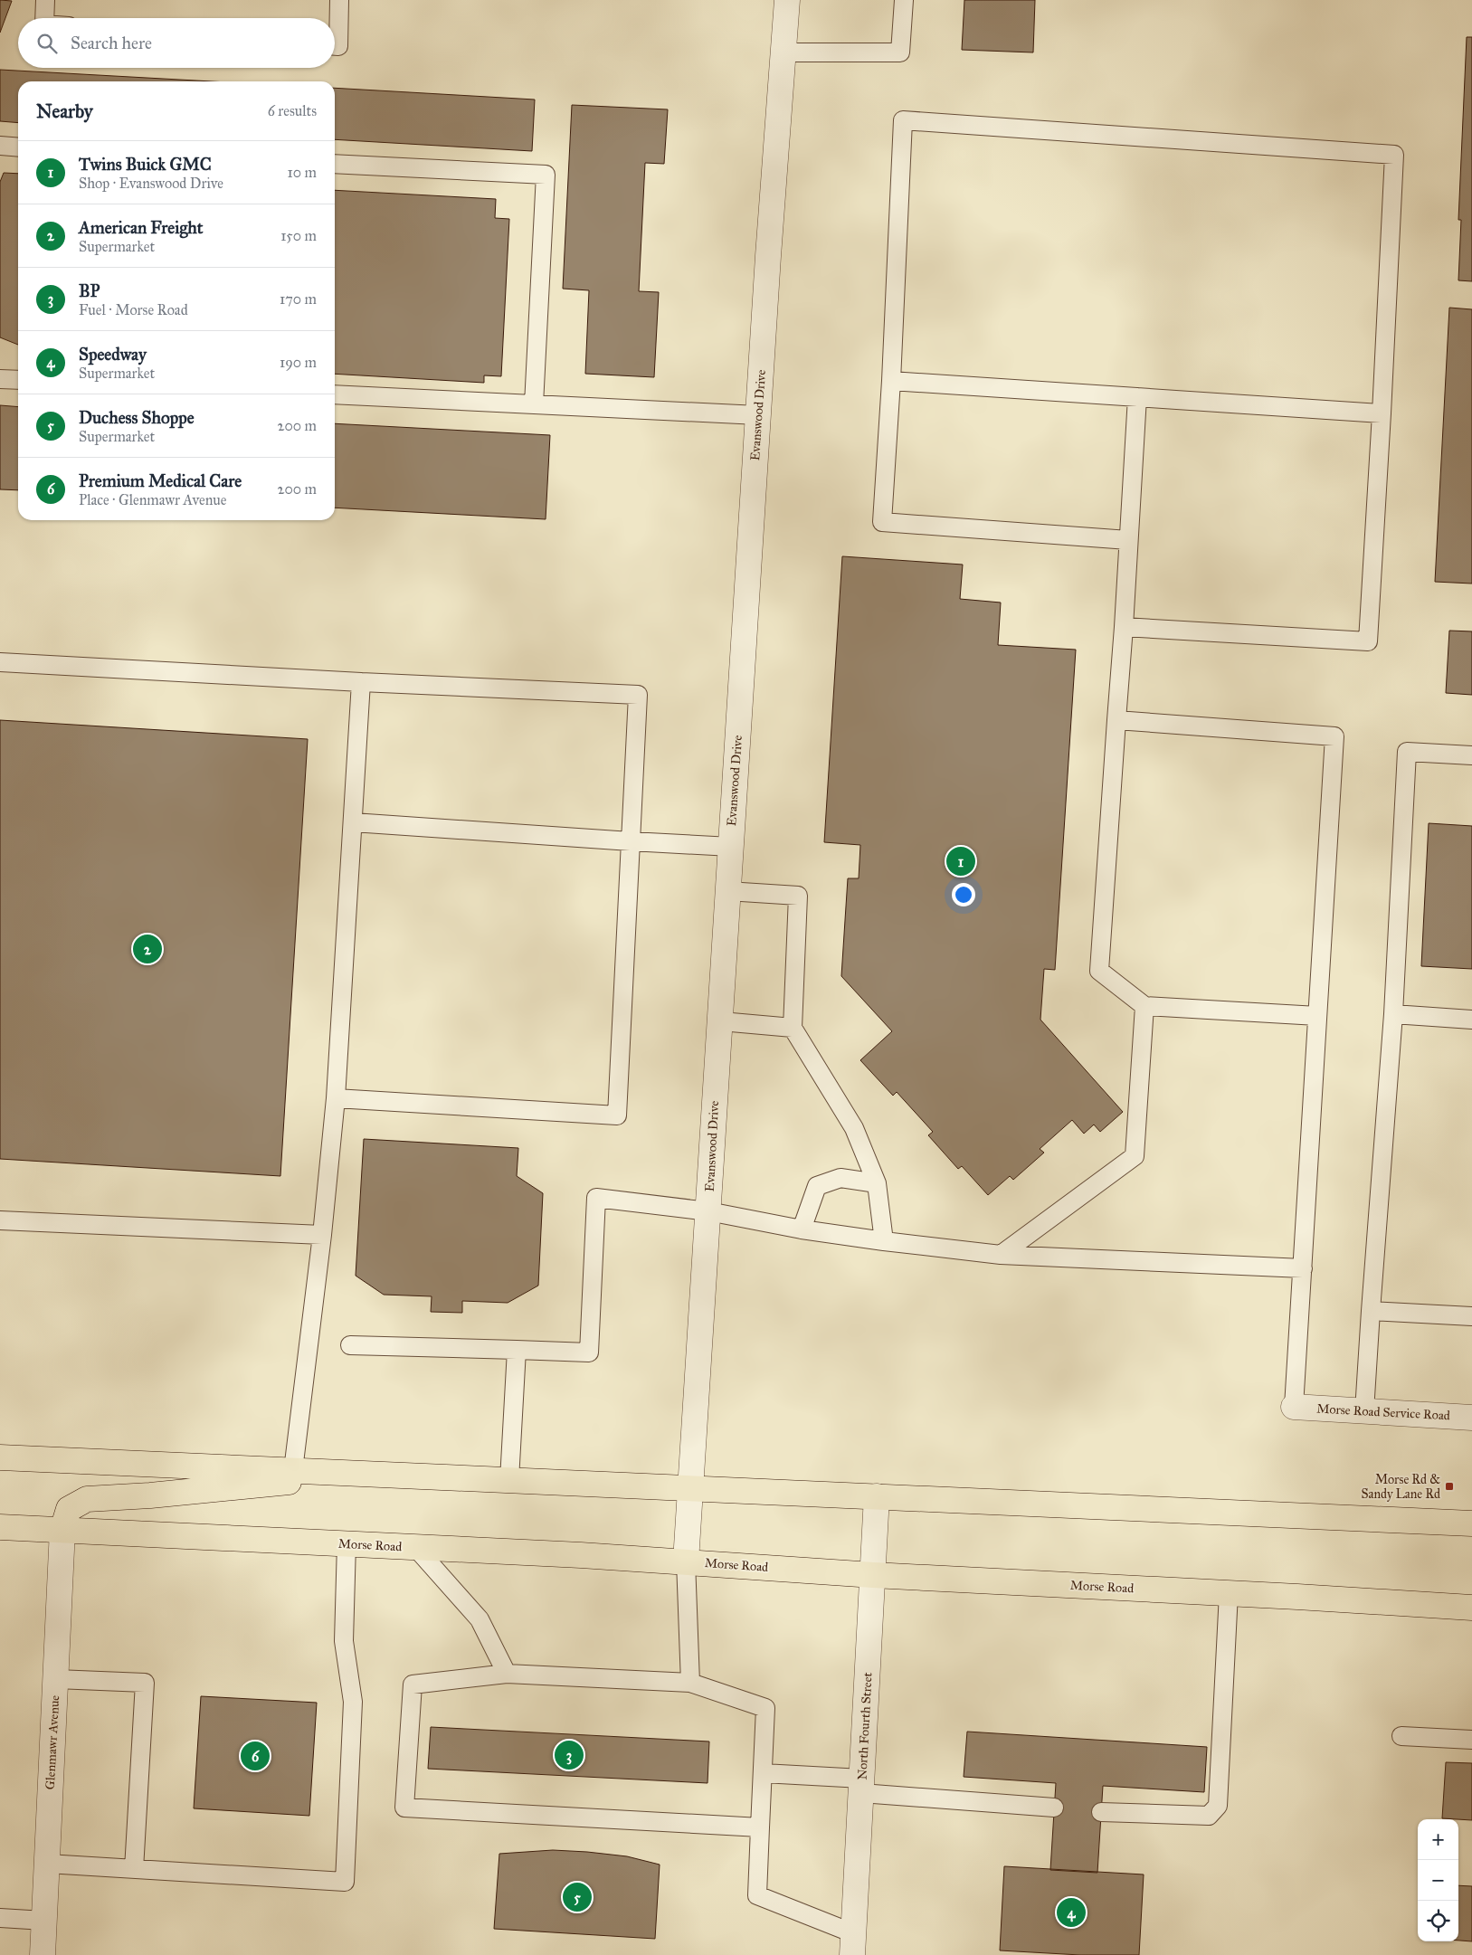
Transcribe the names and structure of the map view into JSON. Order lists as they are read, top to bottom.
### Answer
{
  "streets": {
    "main road": ["Morse Road"],
    "street": [
      "Evanswood Drive",
      "Morse Road Service Road",
      "North Fourth Street",
      "Glenmawr Avenue"
    ]
  },
  "crossings": [
    ["Evanswood Drive", "Morse Road"],
    ["Morse Road", "North Fourth Street"],
    ["Morse Road", "Glenmawr Avenue"]
  ],
  "places": {
    "transit": ["Morse Rd & Sandy Lane Rd"]
  },
  "page": {
    "search": "Search here",
    "heading": ["Nearby", "6 results"],
    "list": [
      {
        "mark": "1",
        "name": "Twins Buick GMC",
        "note": "Shop · Evanswood Drive",
        "value": "10 m"
      },
      {
        "mark": "2",
        "name": "American Freight",
        "note": "Supermarket",
        "value": "150 m"
      },
      {
        "mark": "3",
        "name": "BP",
        "note": "Fuel · Morse Road",
        "value": "170 m"
      },
      {
        "mark": "4",
        "name": "Speedway",
        "note": "Supermarket",
        "value": "190 m"
      },
      {
        "mark": "5",
        "name": "Duchess Shoppe",
        "note": "Supermarket",
        "value": "200 m"
      },
      {
        "mark": "6",
        "name": "Premium Medical Care",
        "note": "Place · Glenmawr Avenue",
        "value": "200 m"
      }
    ],
    "pins": [
      "1",
      "2",
      "3",
      "6",
      "5",
      "4"
    ],
    "map_buttons": ["+", "−"]
  }
}
